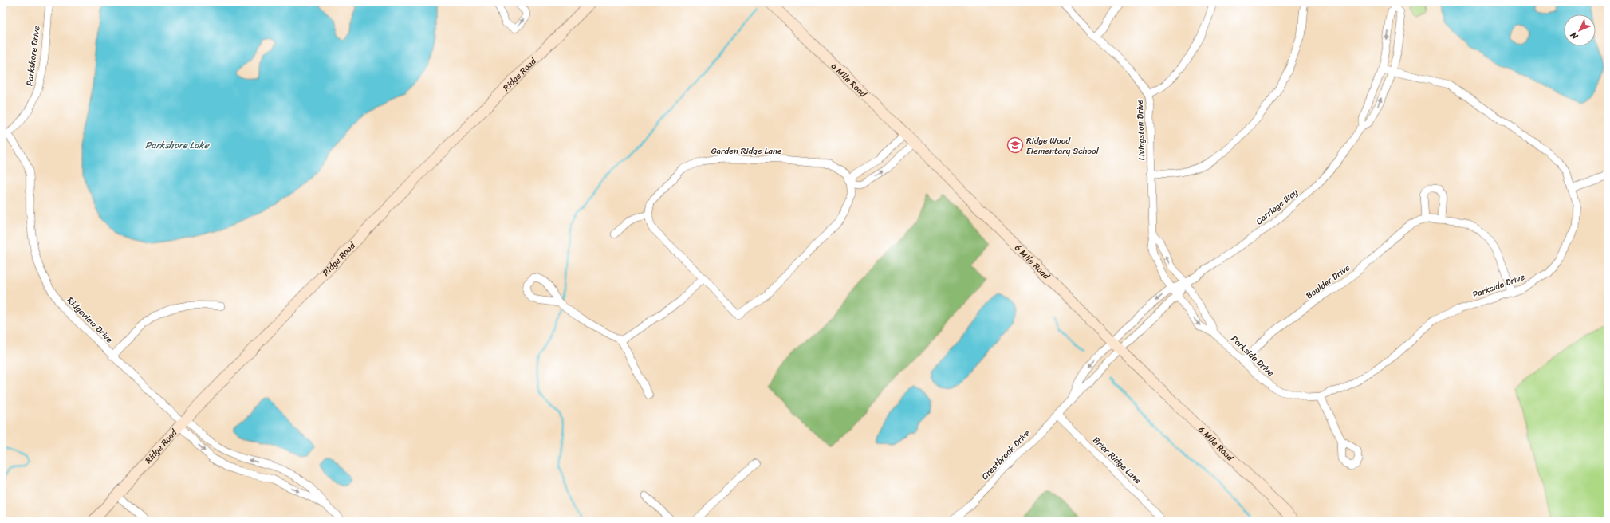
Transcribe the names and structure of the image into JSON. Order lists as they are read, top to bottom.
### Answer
{
  "streets": {
    "street": [
      "Parkshore Drive",
      "Ridge Road",
      "6 Mile Road",
      "Livingston Drive",
      "Garden Ridge Lane",
      "Carriage Way",
      "Boulder Drive",
      "Parkside Drive",
      "Ridgeview Drive",
      "Crestbrook Drive",
      "Briar Ridge Lane"
    ]
  },
  "crossings": [
    ["Parkshore Drive", "Ridgeview Drive"],
    ["Ridge Road", "Ridgeview Drive"],
    ["6 Mile Road", "Carriage Way"],
    ["6 Mile Road", "Crestbrook Drive"],
    ["Livingston Drive", "Carriage Way"],
    ["Livingston Drive", "Parkside Drive"],
    ["Carriage Way", "Parkside Drive"],
    ["Carriage Way", "Crestbrook Drive"],
    ["Boulder Drive", "Parkside Drive"],
    ["Crestbrook Drive", "Briar Ridge Lane"]
  ],
  "water": ["Parkshore Lake"],
  "places": {
    "school or university": ["Ridge Wood Elementary School"]
  },
  "north": "bottom left"
}
